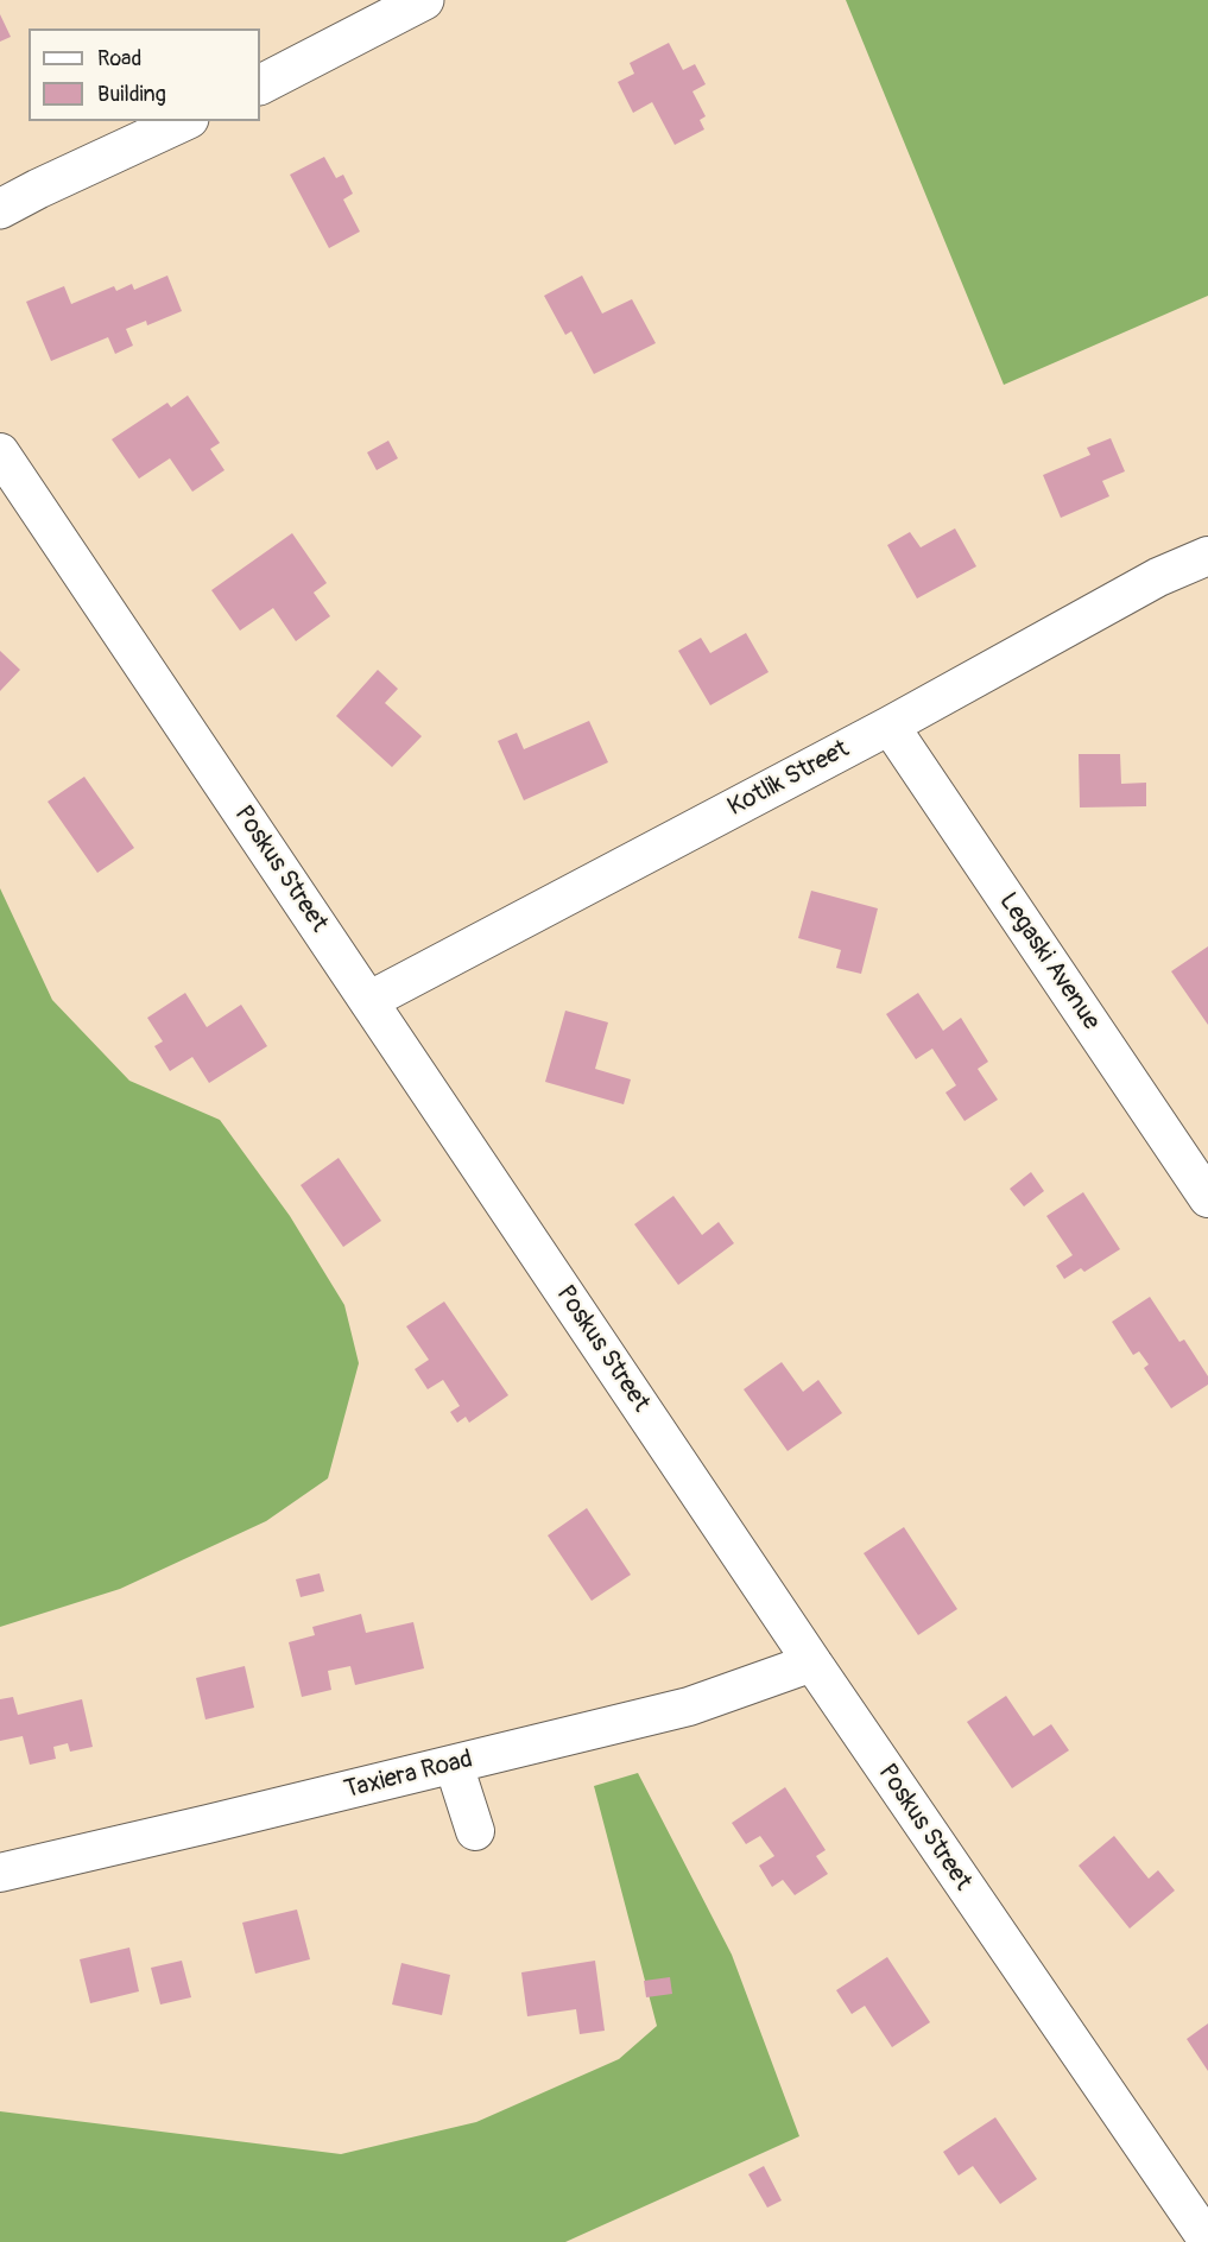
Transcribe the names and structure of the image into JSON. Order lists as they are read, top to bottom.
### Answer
{
  "streets": {
    "street": [
      "Kotlik Street",
      "Poskus Street",
      "Legaski Avenue",
      "Taxiera Road"
    ]
  },
  "crossings": [
    ["Kotlik Street", "Poskus Street"],
    ["Kotlik Street", "Legaski Avenue"],
    ["Poskus Street", "Taxiera Road"]
  ],
  "legend": ["Road", "Building"]
}
